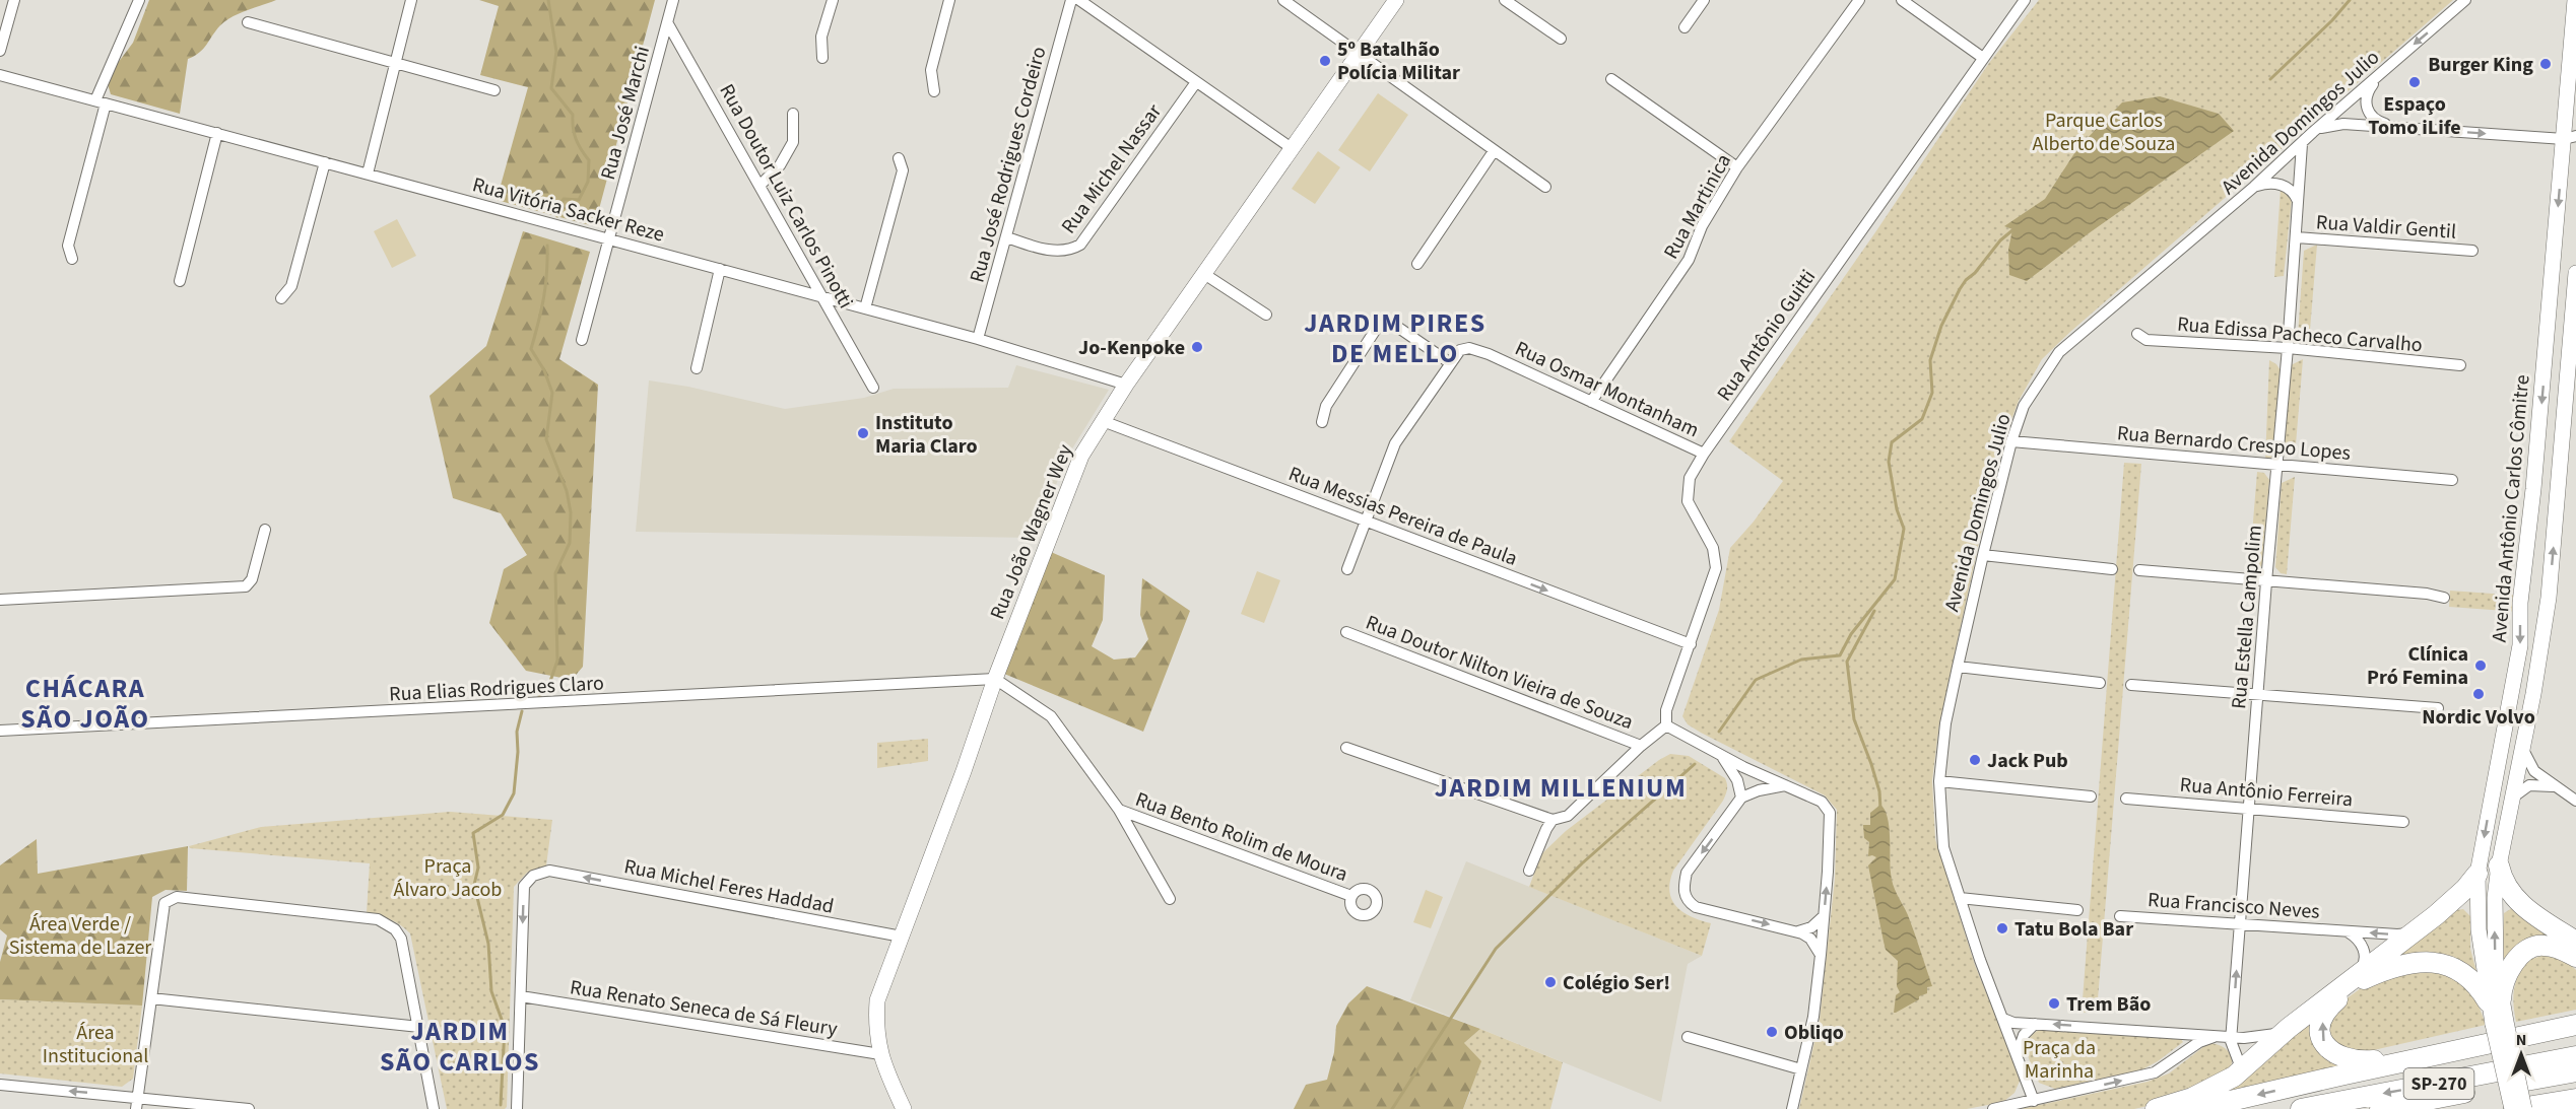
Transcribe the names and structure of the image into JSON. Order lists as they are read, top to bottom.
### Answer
{
  "streets": {
    "highway": ["SP-270"],
    "main road": ["Avenida Antônio Carlos Cômitre", "Rua João Wagner Wey"],
    "street": [
      "Rua José Marchi",
      "Avenida Domingos Julio",
      "Rua José Rodrigues Cordeiro",
      "Rua Michel Nassar",
      "Rua Doutor Luiz Carlos Pinotti",
      "Rua Martinica",
      "Rua Vitória Sacker Reze",
      "Rua Valdir Gentil",
      "Rua Edissa Pacheco Carvalho",
      "Rua Antônio Guitti",
      "Rua Osmar Montanham",
      "Rua Bernardo Crespo Lopes",
      "Rua Messias Pereira de Paula",
      "Rua Estella Campolim",
      "Rua Doutor Nilton Vieira de Souza",
      "Rua Elias Rodrigues Claro",
      "Rua Antônio Ferreira",
      "Rua Bento Rolim de Moura",
      "Rua Michel Feres Haddad",
      "Rua Francisco Neves",
      "Rua Renato Seneca de Sá Fleury"
    ]
  },
  "crossings": [
    ["Rua José Marchi", "Rua Doutor Luiz Carlos Pinotti"],
    ["Rua José Marchi", "Rua Vitória Sacker Reze"],
    ["Avenida Domingos Julio", "Rua Bernardo Crespo Lopes"],
    ["Avenida Domingos Julio", "Rua Estella Campolim"],
    ["Rua José Rodrigues Cordeiro", "Rua Michel Nassar"],
    ["Rua José Rodrigues Cordeiro", "Rua Vitória Sacker Reze"],
    ["Rua Doutor Luiz Carlos Pinotti", "Rua Vitória Sacker Reze"],
    ["Rua Martinica", "Rua Osmar Montanham"],
    ["Rua Vitória Sacker Reze", "Rua João Wagner Wey"],
    ["Rua Valdir Gentil", "Rua Estella Campolim"],
    ["Rua Edissa Pacheco Carvalho", "Rua Estella Campolim"],
    ["Rua Antônio Guitti", "Rua Osmar Montanham"],
    ["Rua Antônio Guitti", "Rua Messias Pereira de Paula"],
    ["Rua Bernardo Crespo Lopes", "Rua Estella Campolim"],
    ["Rua Messias Pereira de Paula", "Rua João Wagner Wey"],
    ["Rua João Wagner Wey", "Rua Elias Rodrigues Claro"],
    ["Rua João Wagner Wey", "Rua Michel Feres Haddad"],
    ["Rua João Wagner Wey", "Rua Renato Seneca de Sá Fleury"],
    ["Rua Estella Campolim", "Rua Antônio Ferreira"],
    ["Rua Estella Campolim", "Rua Francisco Neves"],
    ["Rua Michel Feres Haddad", "Rua Renato Seneca de Sá Fleury"]
  ],
  "one_way": ["Rua Messias Pereira de Paula"],
  "districts": [
    "JARDIM PIRES DE MELLO",
    "CHÁCARA SÃO JOÃO",
    "JARDIM MILLENIUM",
    "JARDIM SÃO CARLOS"
  ],
  "parks": [
    "Parque Carlos Alberto de Souza",
    "Praça Álvaro Jacob",
    "Área Verde / Sistema de Lazer",
    "Área Institucional",
    "Praça da Marinha"
  ],
  "places": [
    "5º Batalhão Polícia Militar",
    "Burger King",
    "Espaço Tomo iLife",
    "Jo-Kenpoke",
    "Instituto Maria Claro",
    "Clínica Pró Femina",
    "Nordic Volvo",
    "Jack Pub",
    "Tatu Bola Bar",
    "Colégio Ser!",
    "Trem Bão",
    "Obliqo"
  ],
  "north": "top"
}
